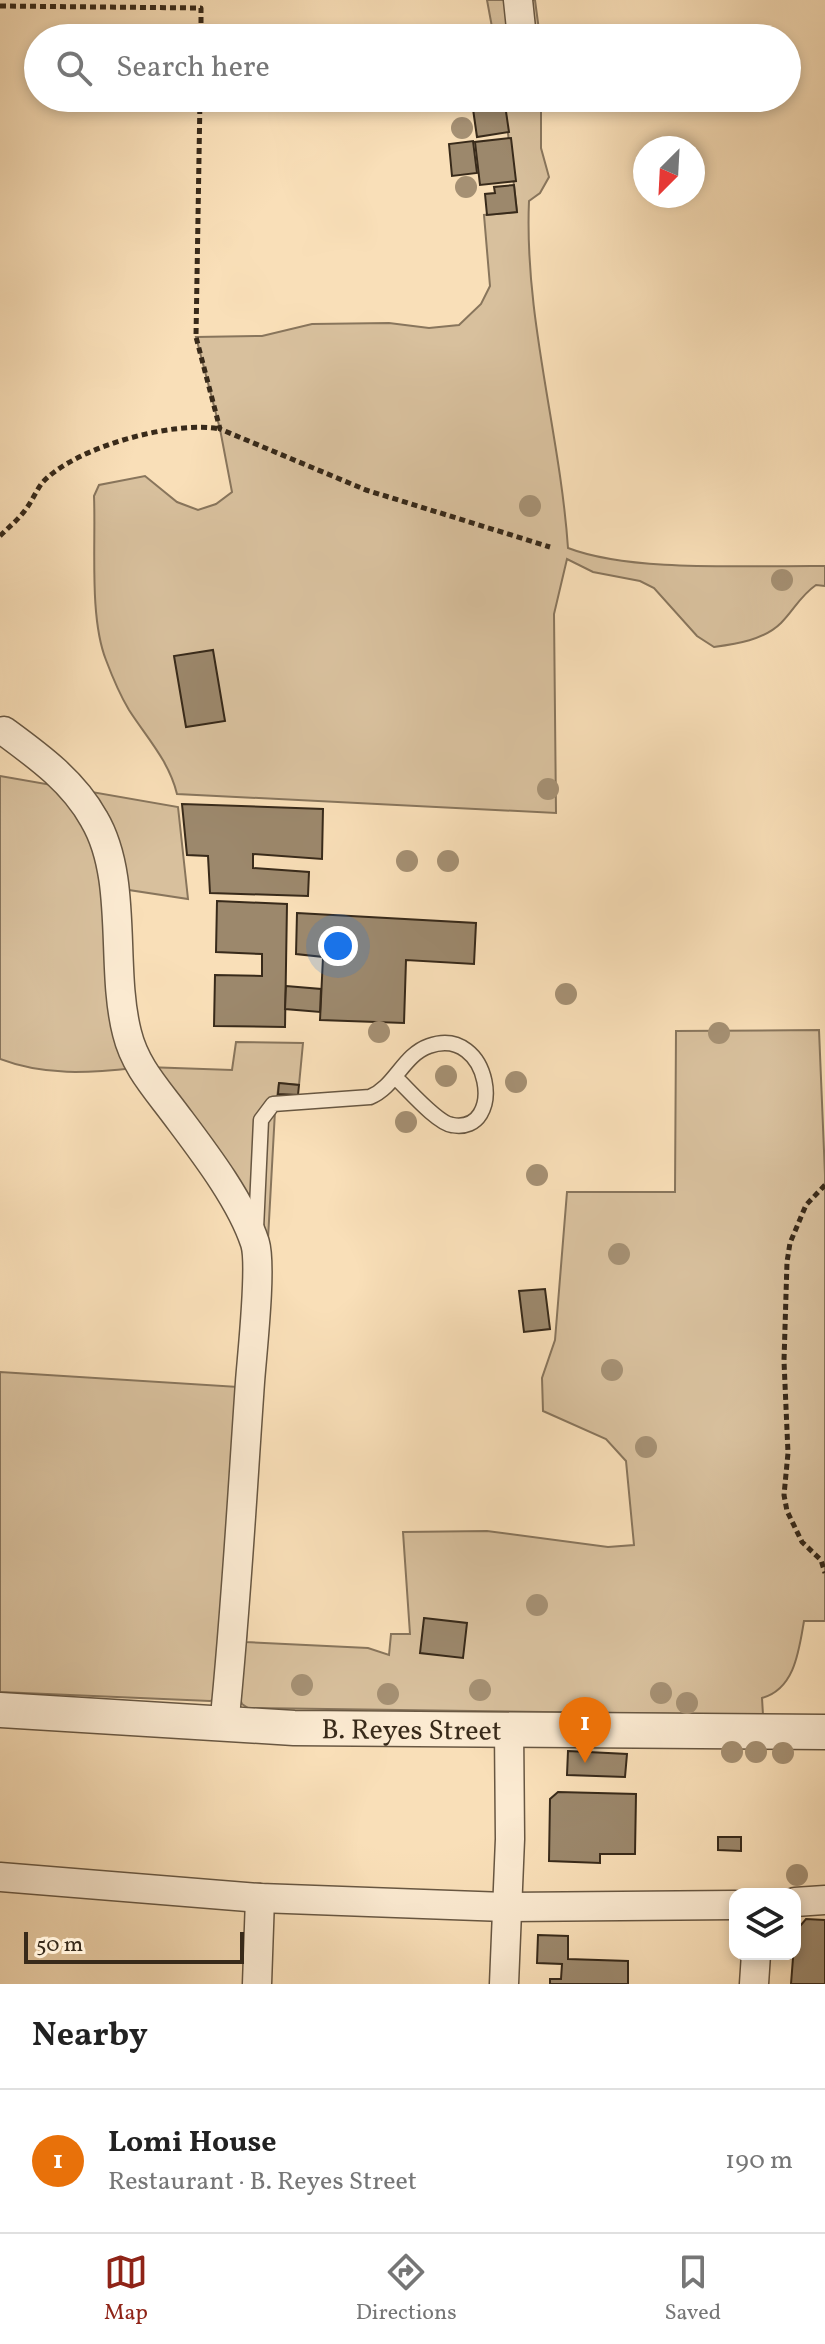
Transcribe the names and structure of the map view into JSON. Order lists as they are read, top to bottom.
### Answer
{
  "streets": {
    "street": ["B. Reyes Street"]
  },
  "scale_bar": "50 m",
  "north": "bottom left",
  "page": {
    "search": "Search here",
    "pins": "1",
    "scale": "50 m",
    "heading": "Nearby",
    "list": [
      {
        "mark": "1",
        "name": "Lomi House",
        "note": "Restaurant · B. Reyes Street",
        "value": "190 m"
      }
    ],
    "nav": ["Map", "Directions", "Saved"]
  }
}
